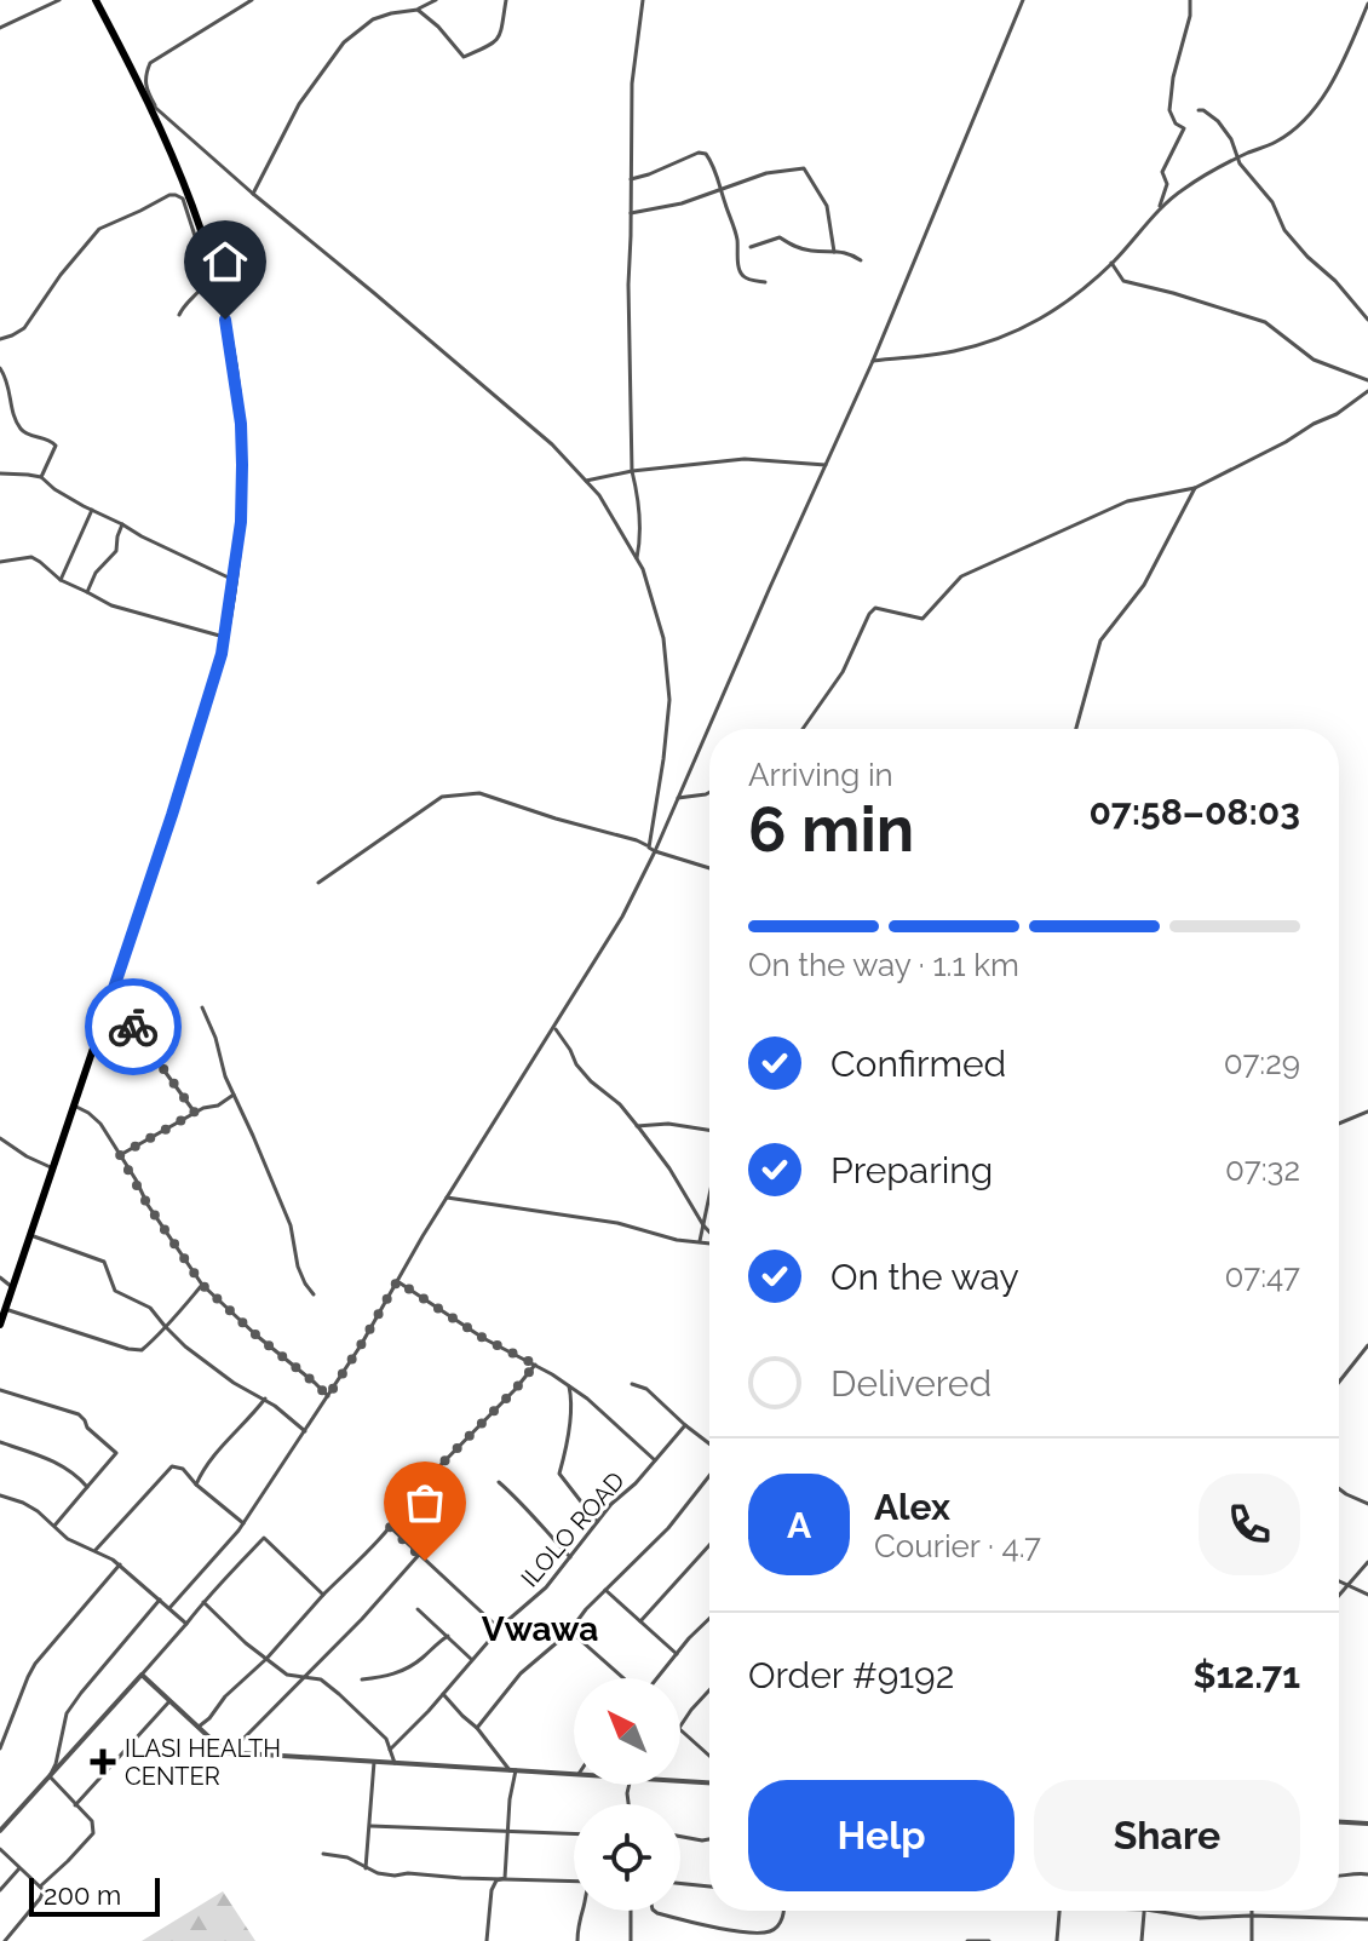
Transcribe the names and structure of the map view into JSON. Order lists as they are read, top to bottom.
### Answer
{
  "streets": {
    "street": ["ILOLO ROAD"]
  },
  "districts": ["Vwawa"],
  "places": {
    "health": ["ILASI HEALTH CENTER"]
  },
  "scale_bar": "200 m",
  "north": "top left",
  "page": {
    "heading": ["6 min", "Arriving in", "07:58–08:03"],
    "panel": [
      "Alex",
      "Courier · 4.7",
      "Order #9192",
      "$12.71"
    ],
    "bar": "On the way · 1.1 km",
    "list": [
      ["Confirmed", "07:29"],
      ["Preparing", "07:32"],
      ["On the way", "07:47"],
      "Delivered"
    ],
    "round": "A",
    "buttons": ["Help", "Share"],
    "scale": "200 m"
  }
}
